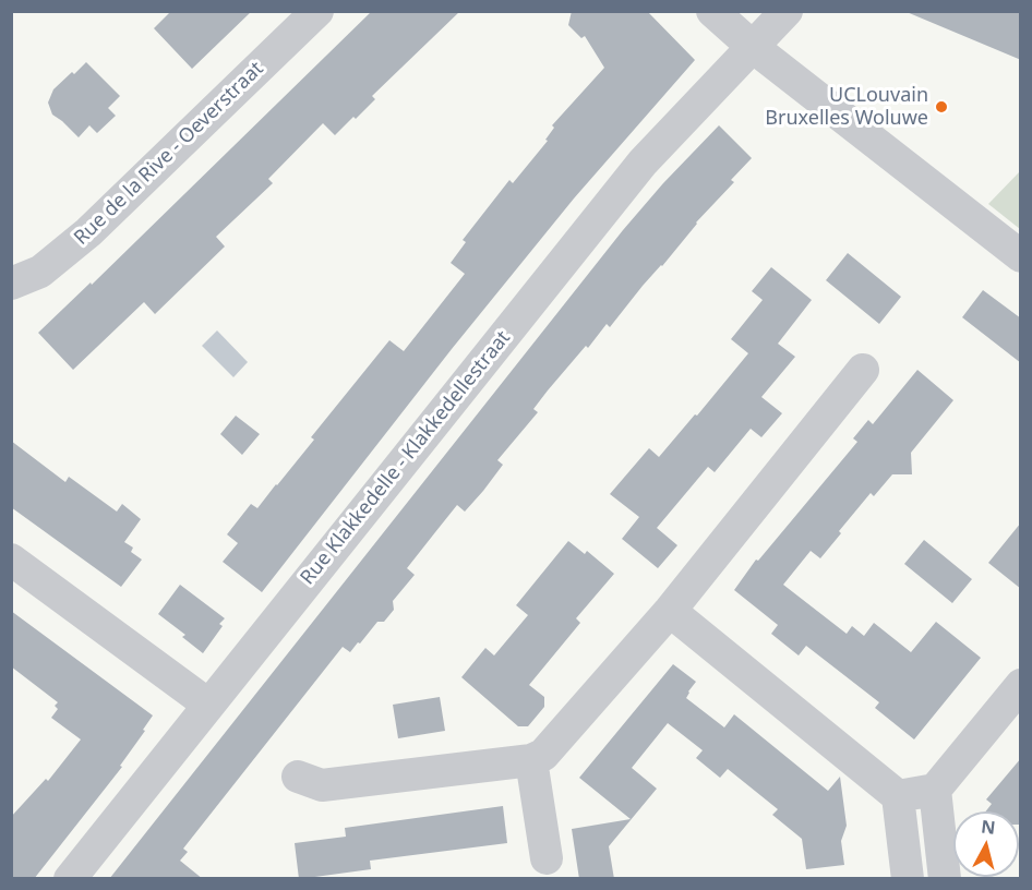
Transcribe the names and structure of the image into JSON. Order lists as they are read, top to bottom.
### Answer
{
  "streets": {
    "street": ["Rue de la Rive - Oeverstraat", "Rue Klakkedelle - Klakkedellestraat"]
  },
  "places": ["UCLouvain Bruxelles Woluwe"],
  "north": "top"
}
